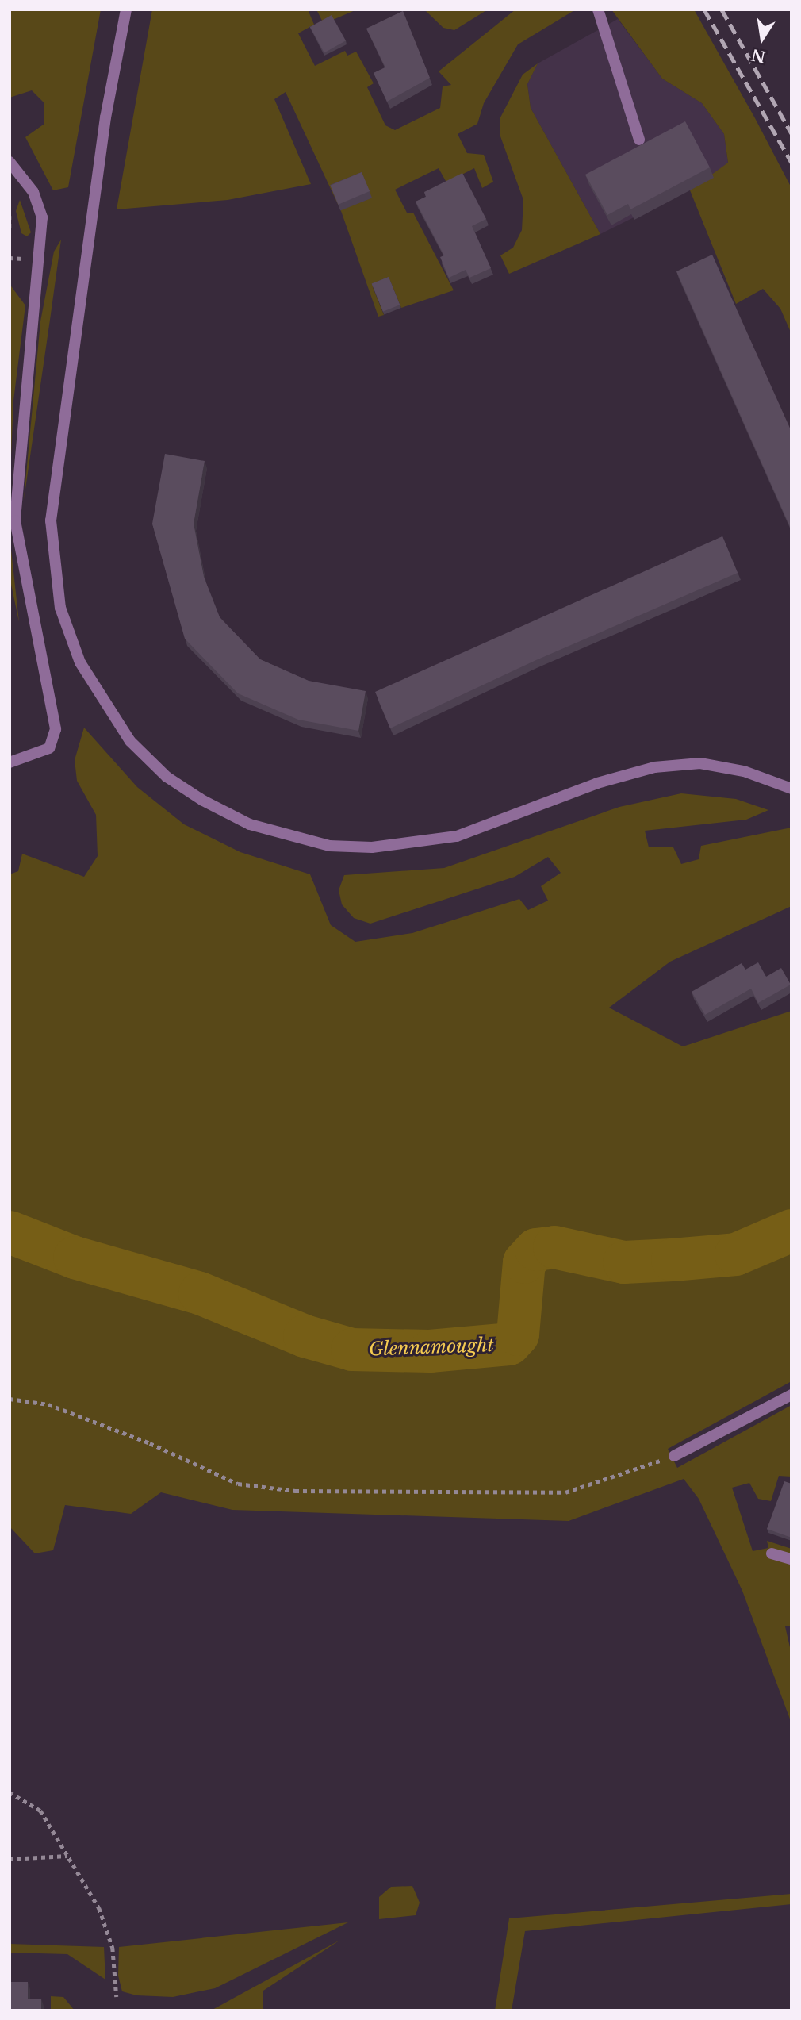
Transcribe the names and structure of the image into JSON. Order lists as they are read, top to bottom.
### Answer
{
  "water": ["Glennamought"],
  "north": "bottom"
}
